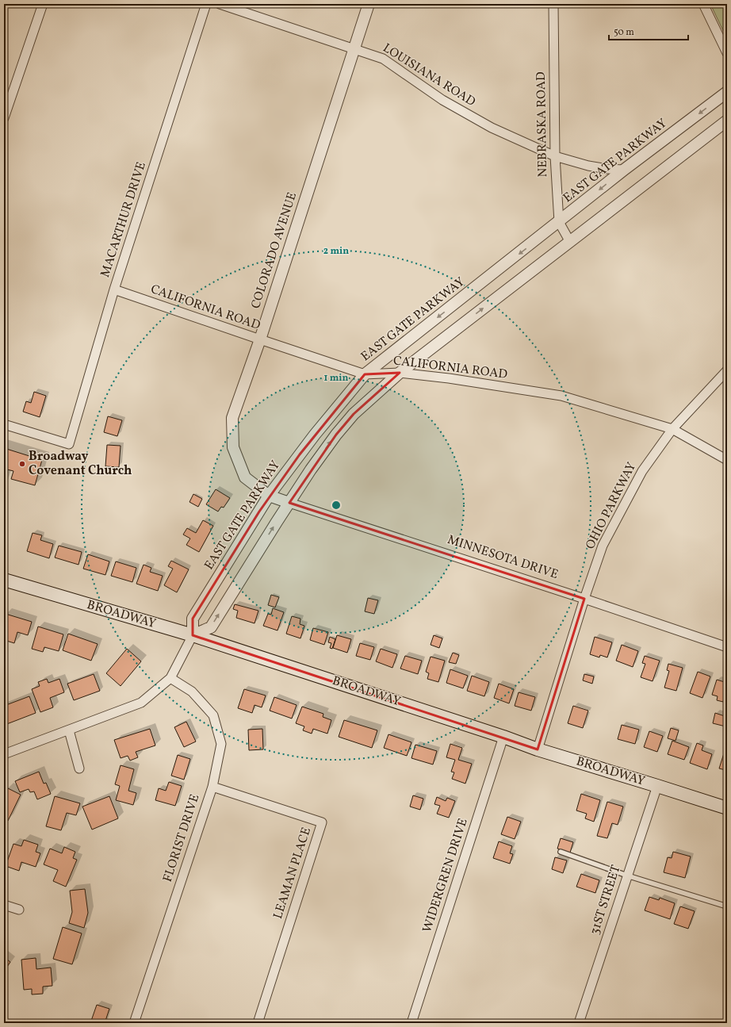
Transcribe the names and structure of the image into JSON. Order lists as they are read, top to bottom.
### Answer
{
  "streets": {
    "main road": ["BROADWAY"],
    "street": [
      "LOUISIANA ROAD",
      "NEBRASKA ROAD",
      "EAST GATE PARKWAY",
      "MACARTHUR DRIVE",
      "COLORADO AVENUE",
      "CALIFORNIA ROAD",
      "OHIO PARKWAY",
      "MINNESOTA DRIVE",
      "FLORIST DRIVE",
      "LEAMAN PLACE",
      "WIDERGREN DRIVE",
      "31ST STREET"
    ]
  },
  "crossings": [
    ["LOUISIANA ROAD", "NEBRASKA ROAD"],
    ["LOUISIANA ROAD", "EAST GATE PARKWAY"],
    ["LOUISIANA ROAD", "COLORADO AVENUE"],
    ["NEBRASKA ROAD", "EAST GATE PARKWAY"],
    ["EAST GATE PARKWAY", "COLORADO AVENUE"],
    ["EAST GATE PARKWAY", "CALIFORNIA ROAD"],
    ["EAST GATE PARKWAY", "MINNESOTA DRIVE"],
    ["EAST GATE PARKWAY", "BROADWAY"],
    ["EAST GATE PARKWAY", "FLORIST DRIVE"],
    ["MACARTHUR DRIVE", "CALIFORNIA ROAD"],
    ["COLORADO AVENUE", "CALIFORNIA ROAD"],
    ["COLORADO AVENUE", "MINNESOTA DRIVE"],
    ["CALIFORNIA ROAD", "OHIO PARKWAY"],
    ["OHIO PARKWAY", "MINNESOTA DRIVE"],
    ["OHIO PARKWAY", "BROADWAY"],
    ["BROADWAY", "WIDERGREN DRIVE"],
    ["BROADWAY", "31ST STREET"],
    ["FLORIST DRIVE", "LEAMAN PLACE"]
  ],
  "places": ["Broadway Covenant Church"],
  "scale_bar": "50 m",
  "rings": ["2 min", "1 min"]
}
